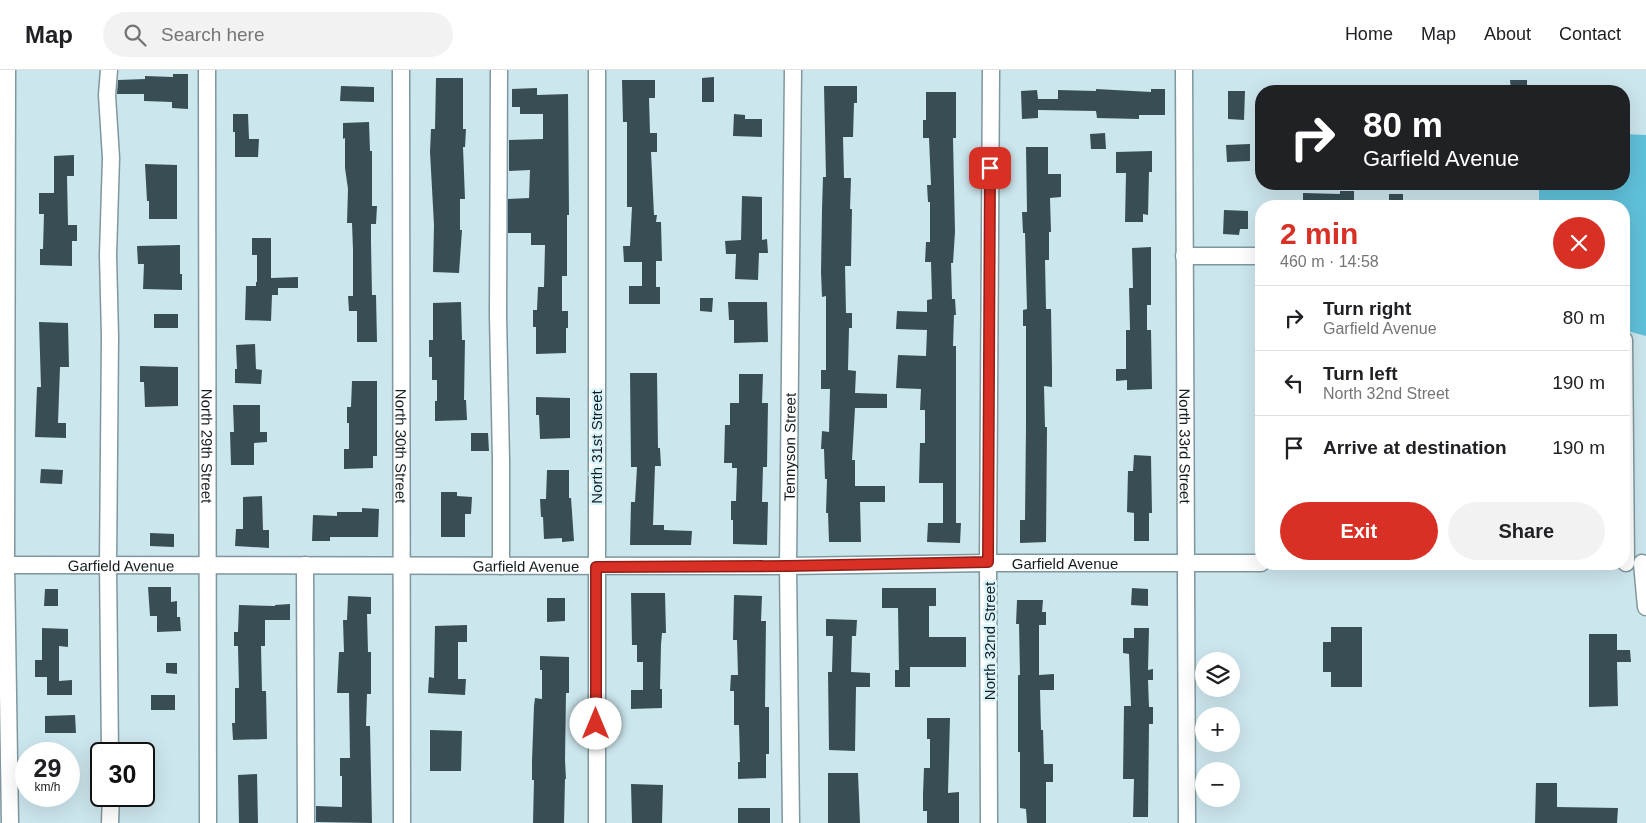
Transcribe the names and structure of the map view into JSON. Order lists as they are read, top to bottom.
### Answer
{
  "streets": {
    "street": [
      "North 29th Street",
      "Tennyson Street",
      "North 33rd Street",
      "North 30th Street",
      "North 31st Street",
      "Garfield Avenue",
      "North 32nd Street"
    ]
  },
  "crossings": [
    ["North 29th Street", "Garfield Avenue"],
    ["Tennyson Street", "Garfield Avenue"],
    ["North 33rd Street", "Garfield Avenue"],
    ["North 30th Street", "Garfield Avenue"],
    ["North 31st Street", "Garfield Avenue"],
    ["Garfield Avenue", "North 32nd Street"]
  ],
  "page": {
    "header": "Map",
    "search": "Search here",
    "nav": [
      "Home",
      "Map",
      "About",
      "Contact"
    ],
    "turn": ["80 m", "Garfield Avenue"],
    "heading": ["2 min", "460 m · 14:58"],
    "list": [
      {
        "name": "Turn right",
        "note": "Garfield Avenue",
        "value": "80 m"
      },
      {
        "name": "Turn left",
        "note": "North 32nd Street",
        "value": "190 m"
      },
      {
        "name": "Arrive at destination",
        "value": "190 m"
      }
    ],
    "buttons": ["Exit", "Share"],
    "map_buttons": ["+", "−"],
    "speed": "29 km/h",
    "limit": "30"
  }
}
